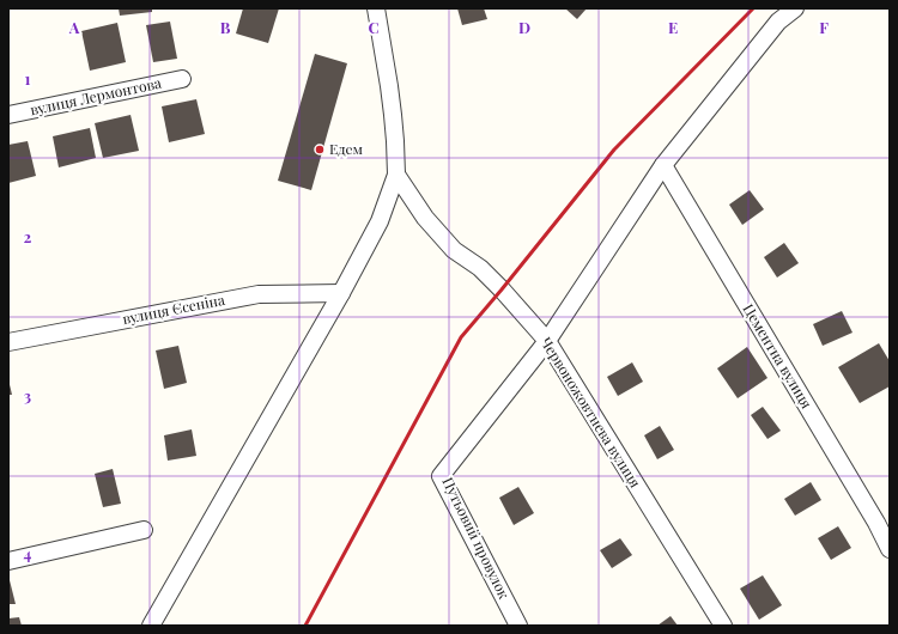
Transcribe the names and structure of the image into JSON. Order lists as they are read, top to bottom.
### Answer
{
  "streets": {
    "street": [
      "вулиця Лермонтова",
      "вулиця Єсеніна",
      "Цементна вулиця",
      "Червоножовтнева вулиця",
      "Путьовий провулок"
    ]
  },
  "crossings": [
    ["Червоножовтнева вулиця", "Путьовий провулок"]
  ],
  "places": ["Едем"],
  "grid": {
    "columns": [
      "A",
      "B",
      "C",
      "D",
      "E",
      "F"
    ],
    "rows": [
      "1",
      "2",
      "3",
      "4"
    ]
  }
}
